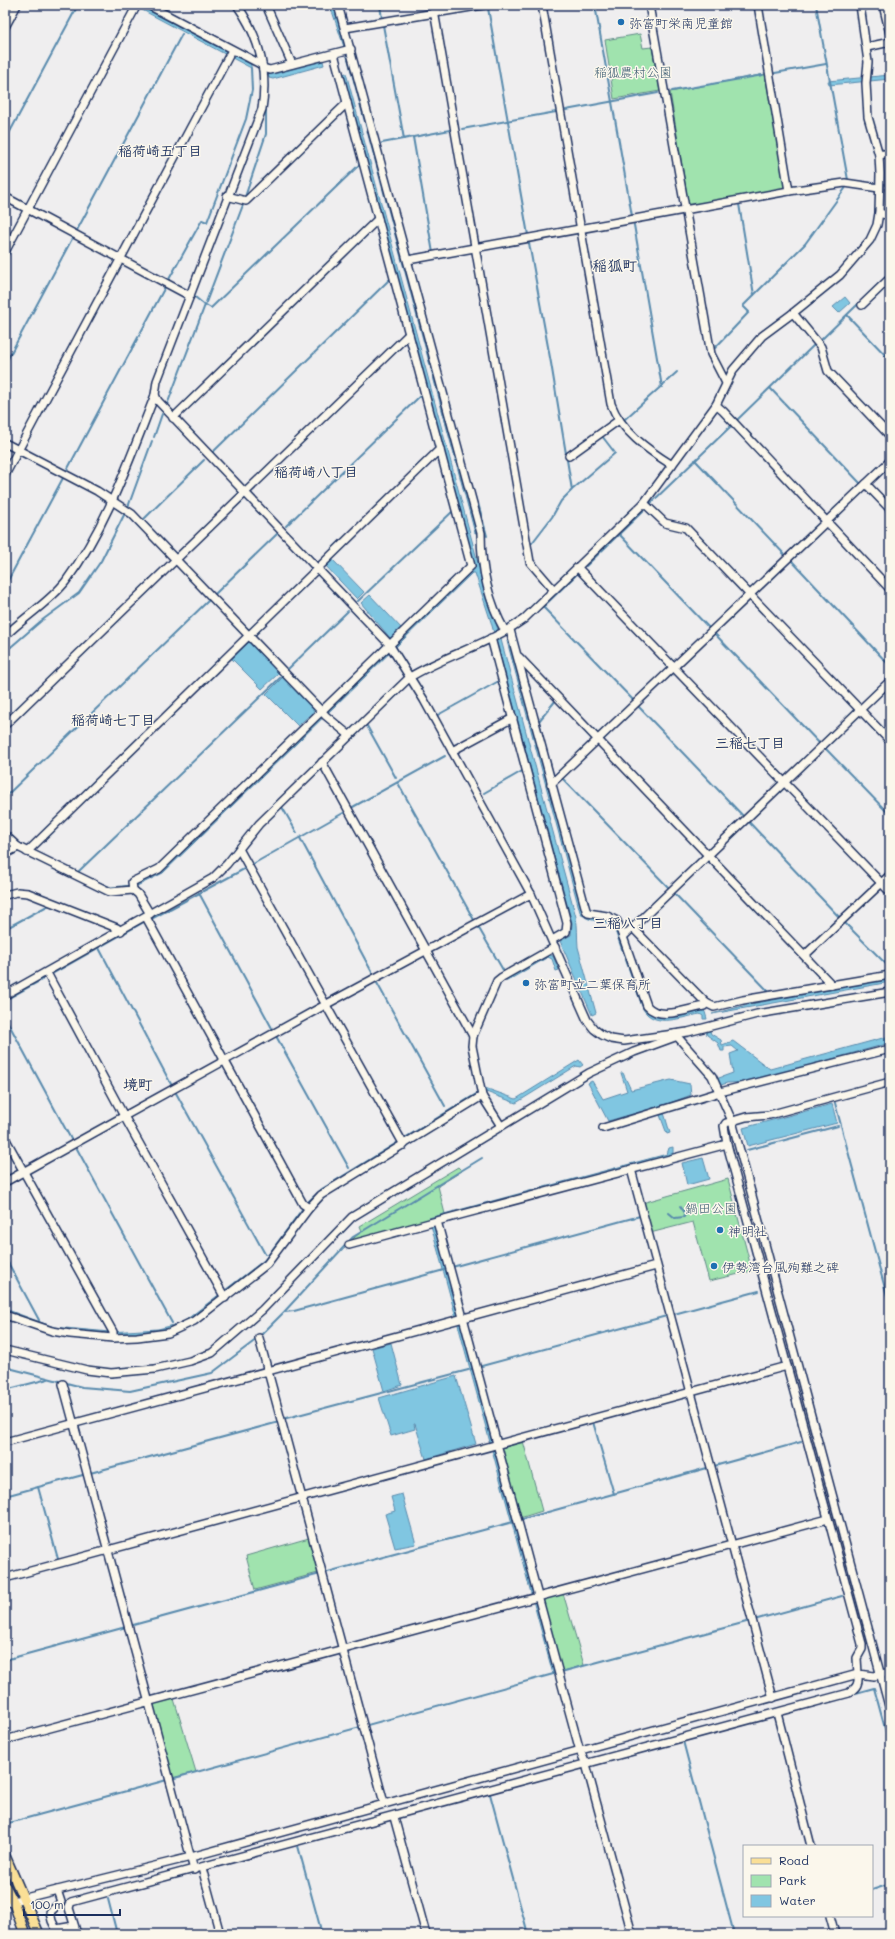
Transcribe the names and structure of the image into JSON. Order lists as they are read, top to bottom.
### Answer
{
  "districts": [
    "稲荷崎五丁目",
    "稲狐町",
    "稲荷崎八丁目",
    "稲荷崎七丁目",
    "三稲七丁目",
    "三稲八丁目",
    "境町"
  ],
  "parks": ["稲狐農村公園", "鍋田公園"],
  "places": [
    "弥富町栄南児童館",
    "弥富町立二葉保育所",
    "神明社",
    "伊勢湾台風殉難之碑"
  ],
  "legend": ["Road", "Park", "Water"],
  "scale_bar": "100 m"
}
